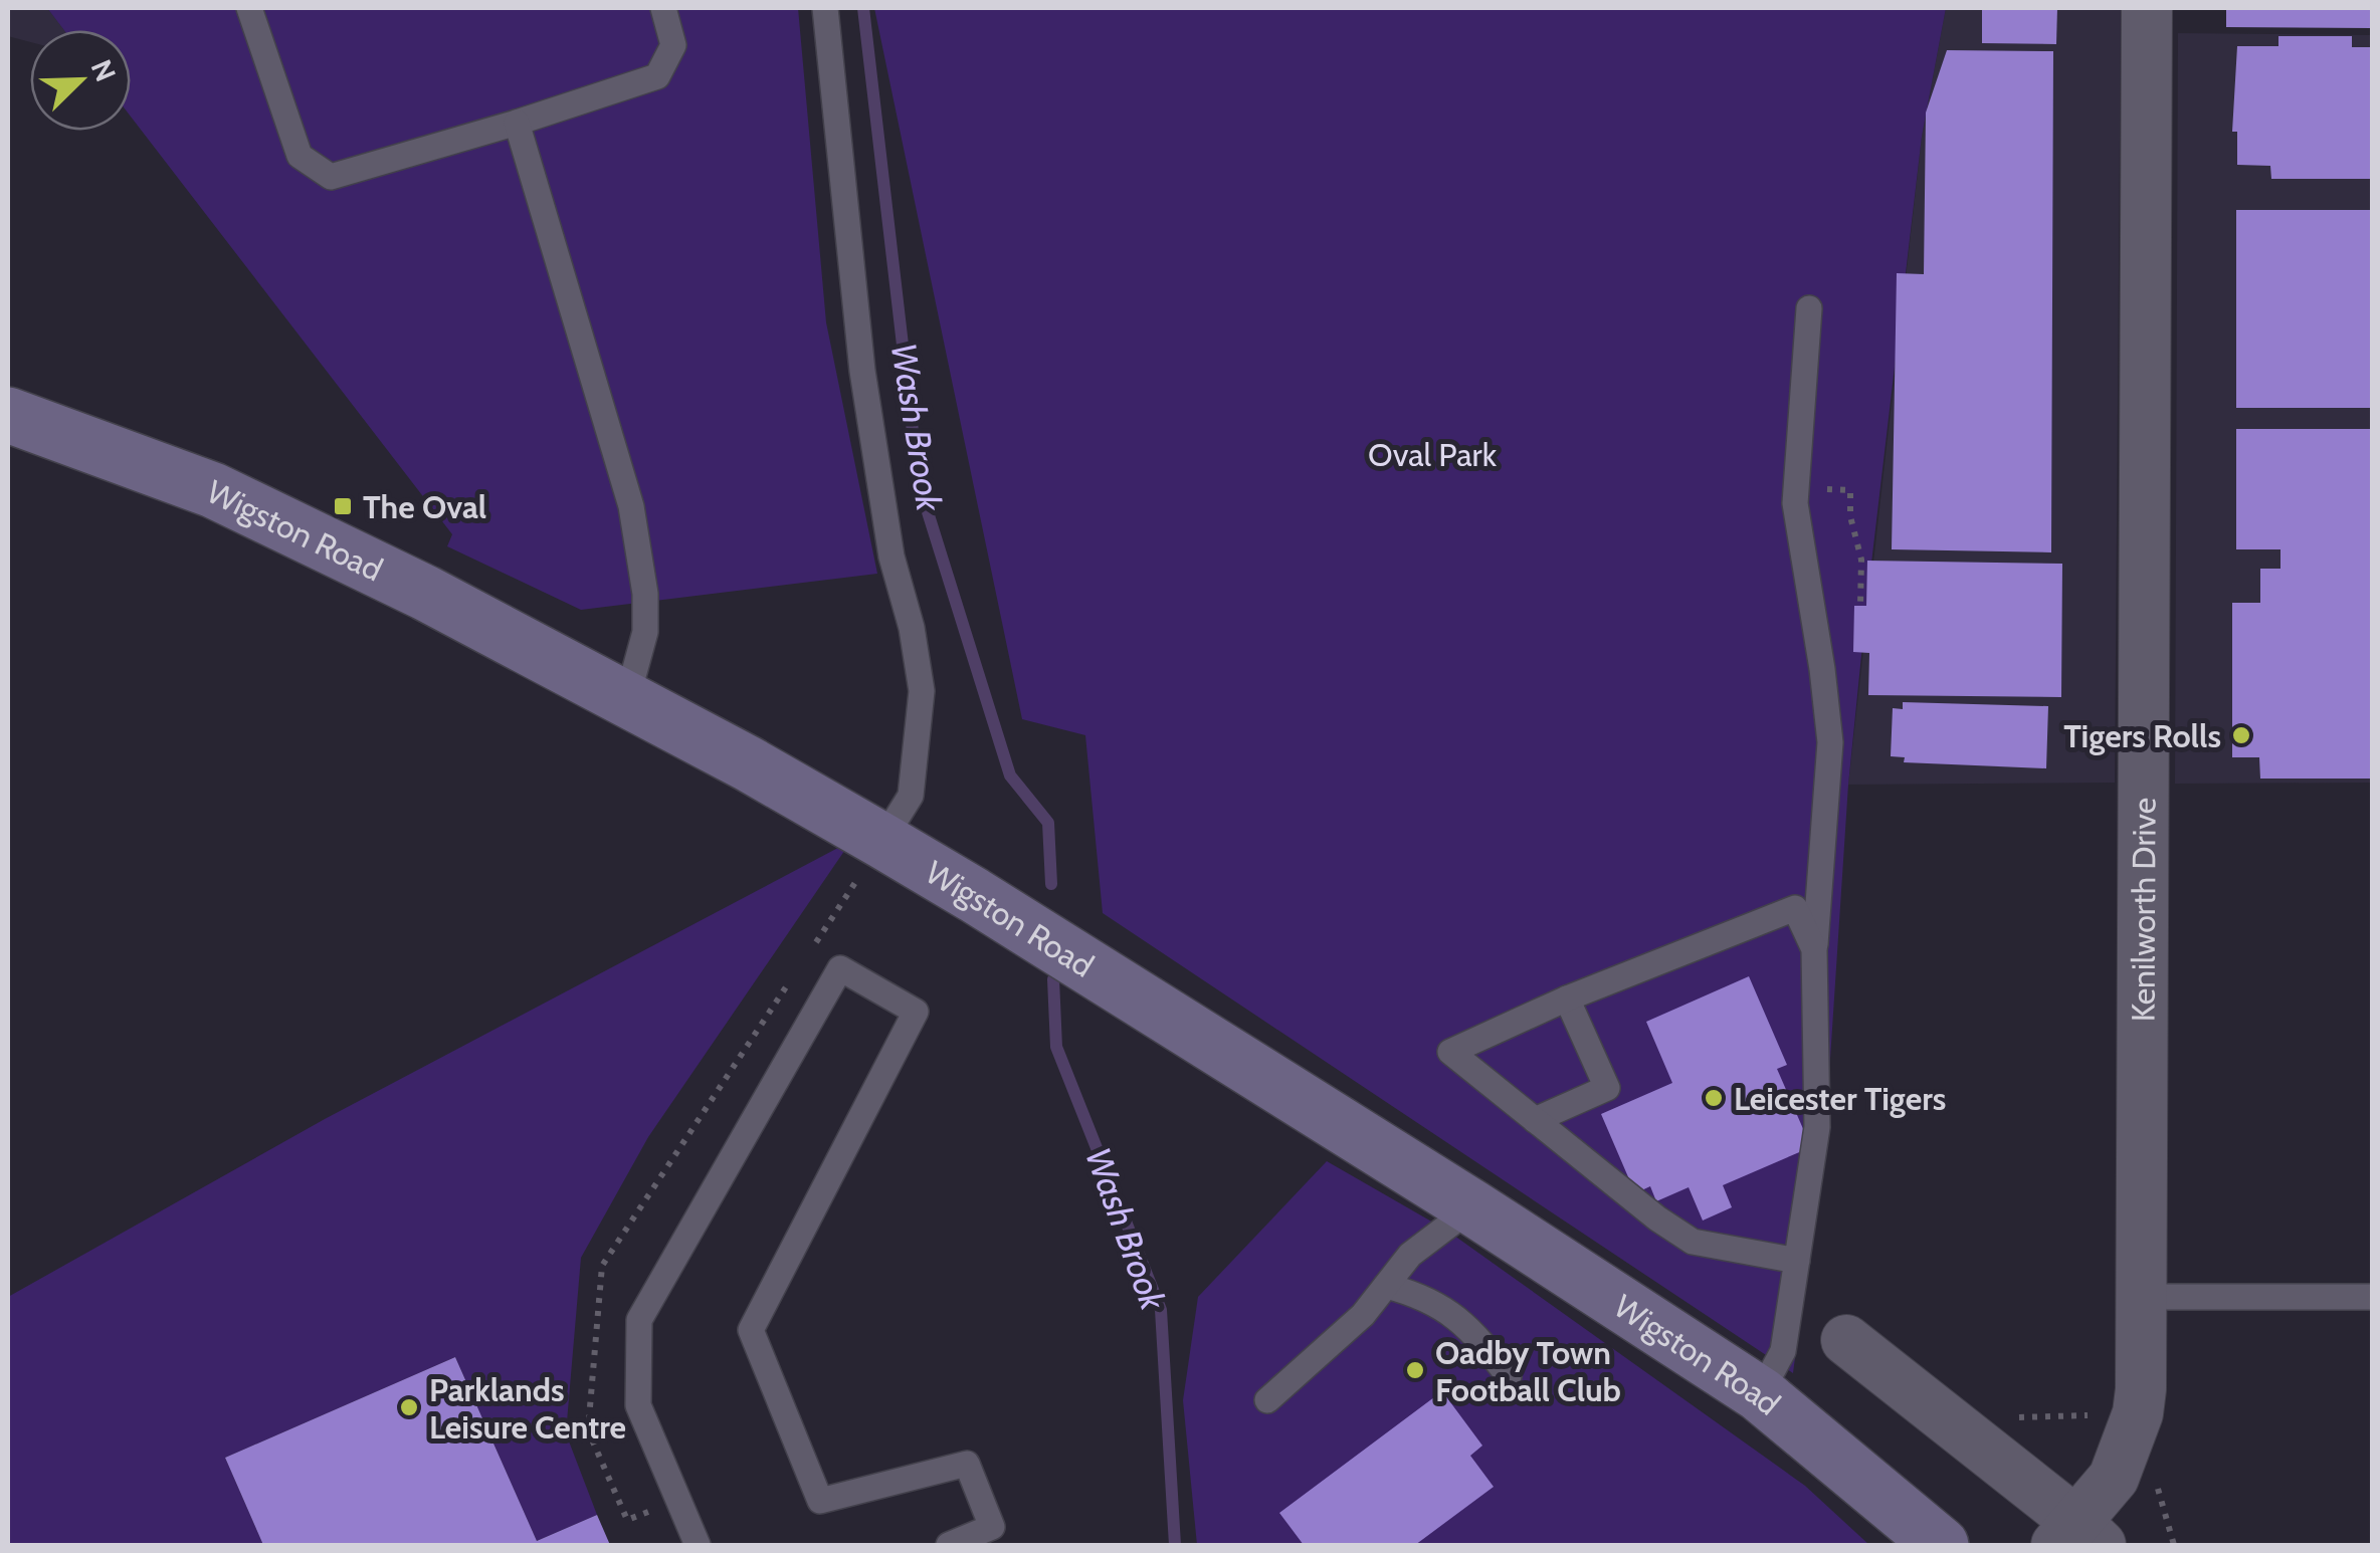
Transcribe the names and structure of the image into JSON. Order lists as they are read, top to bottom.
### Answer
{
  "streets": {
    "main road": ["Wigston Road"],
    "street": ["Kenilworth Drive"]
  },
  "water": ["Wash Brook"],
  "parks": ["Oval Park"],
  "places": {
    "transit": ["The Oval"],
    "other": [
      "Tigers Rolls",
      "Leicester Tigers",
      "Oadby Town Football Club",
      "Parklands Leisure Centre"
    ]
  },
  "north": "top right"
}
